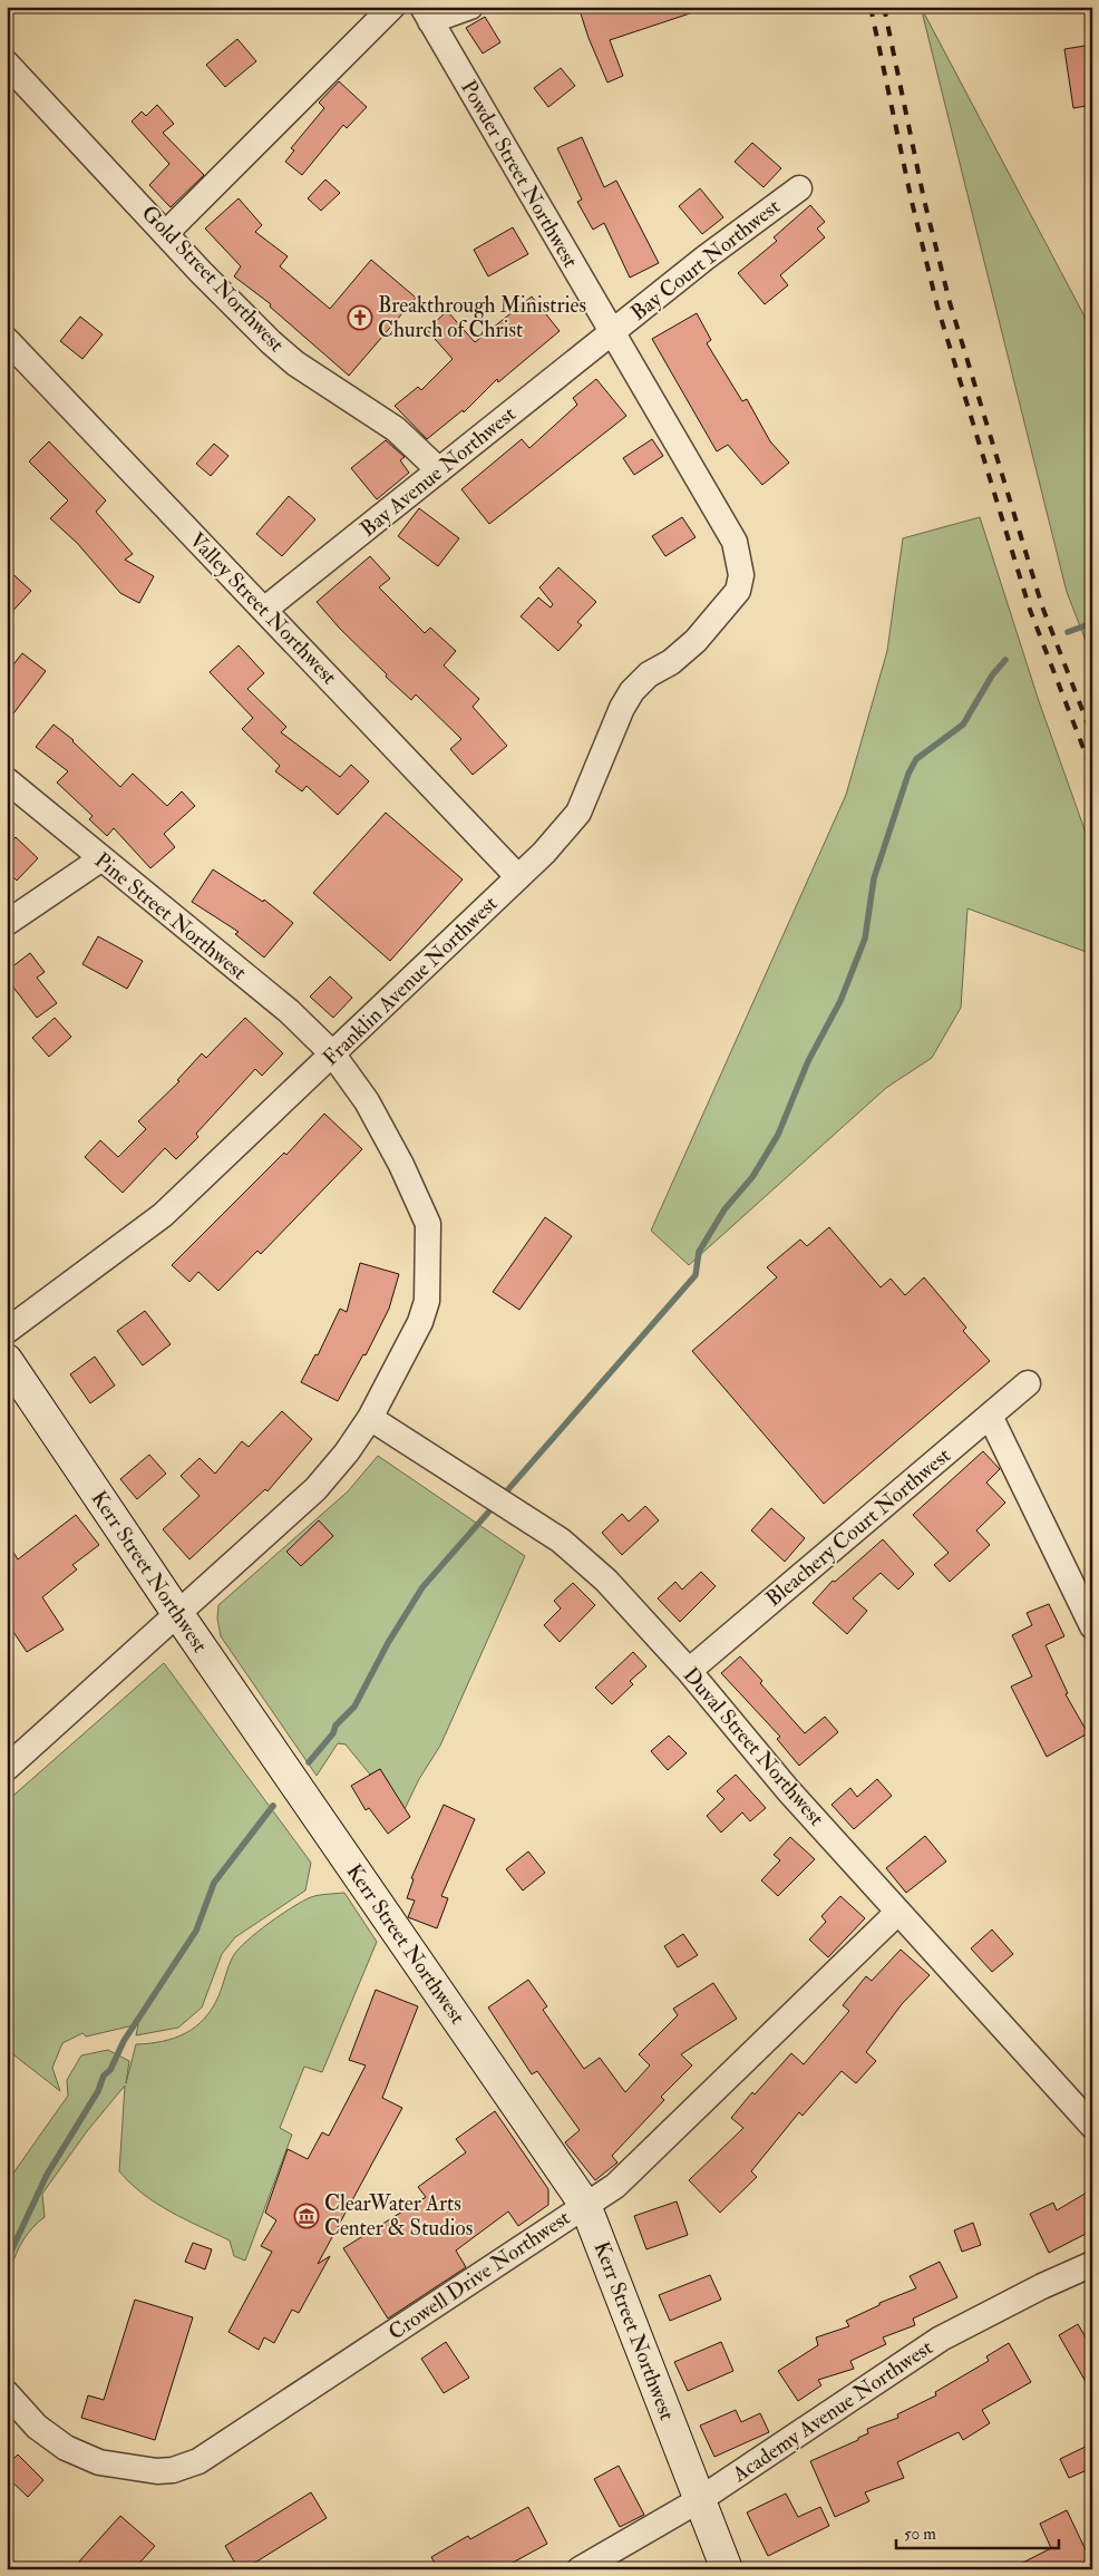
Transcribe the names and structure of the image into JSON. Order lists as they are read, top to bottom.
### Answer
{
  "streets": {
    "street": [
      "Powder Street Northwest",
      "Bay Court Northwest",
      "Gold Street Northwest",
      "Bay Avenue Northwest",
      "Valley Street Northwest",
      "Pine Street Northwest",
      "Franklin Avenue Northwest",
      "Bleachery Court Northwest",
      "Kerr Street Northwest",
      "Duval Street Northwest",
      "Crowell Drive Northwest",
      "Academy Avenue Northwest"
    ]
  },
  "crossings": [
    ["Powder Street Northwest", "Bay Court Northwest"],
    ["Powder Street Northwest", "Bay Avenue Northwest"],
    ["Powder Street Northwest", "Franklin Avenue Northwest"],
    ["Bay Court Northwest", "Bay Avenue Northwest"],
    ["Gold Street Northwest", "Bay Avenue Northwest"],
    ["Bay Avenue Northwest", "Valley Street Northwest"],
    ["Valley Street Northwest", "Franklin Avenue Northwest"],
    ["Pine Street Northwest", "Franklin Avenue Northwest"],
    ["Pine Street Northwest", "Kerr Street Northwest"],
    ["Pine Street Northwest", "Duval Street Northwest"],
    ["Bleachery Court Northwest", "Duval Street Northwest"],
    ["Kerr Street Northwest", "Crowell Drive Northwest"],
    ["Kerr Street Northwest", "Academy Avenue Northwest"],
    ["Duval Street Northwest", "Crowell Drive Northwest"]
  ],
  "places": {
    "church": ["Breakthrough Ministries Church of Christ"],
    "museum": ["ClearWater Arts Center & Studios"]
  },
  "scale_bar": "50 m"
}
